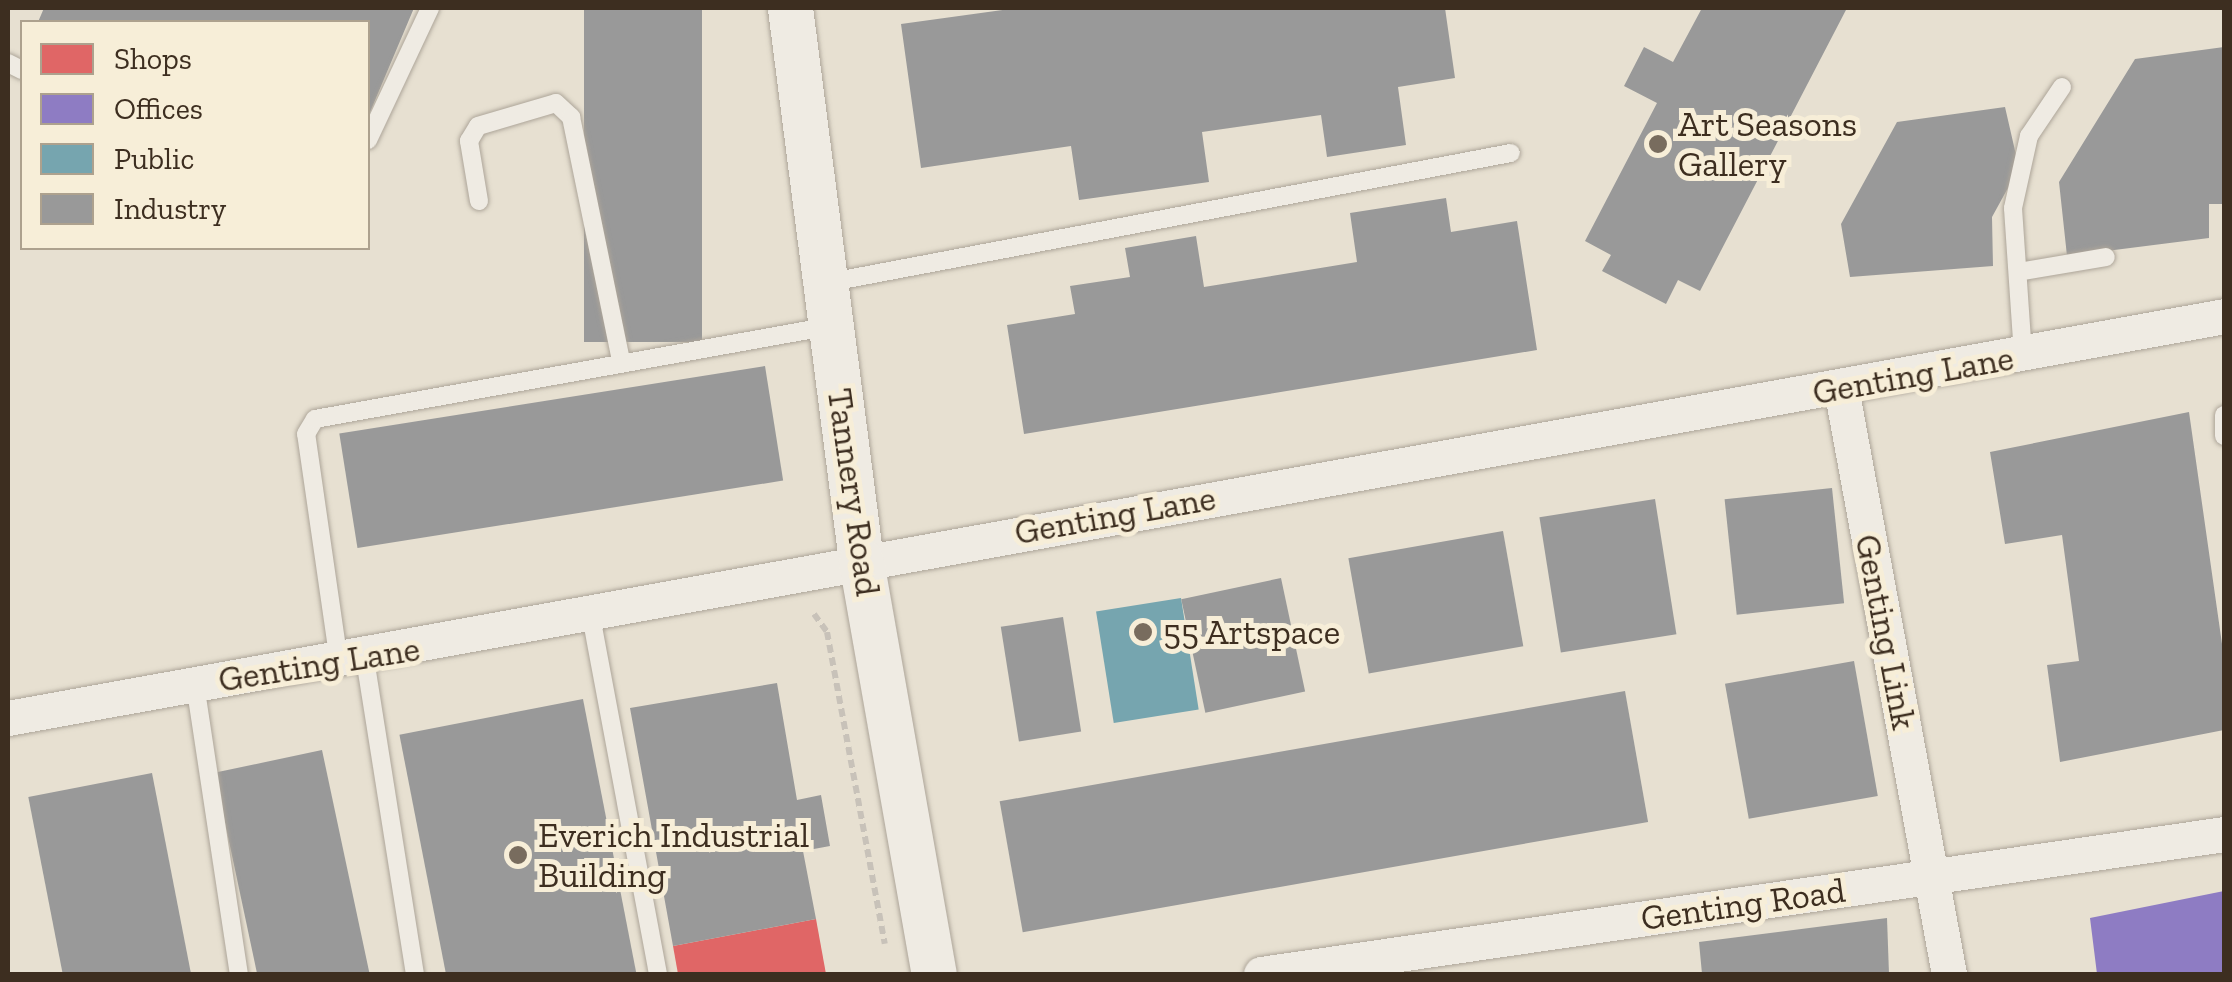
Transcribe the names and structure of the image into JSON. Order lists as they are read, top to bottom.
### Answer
{
  "streets": {
    "street": [
      "Genting Lane",
      "Tannery Road",
      "Genting Link",
      "Genting Road"
    ]
  },
  "crossings": [
    ["Genting Lane", "Tannery Road"],
    ["Genting Lane", "Genting Link"],
    ["Genting Link", "Genting Road"]
  ],
  "places": ["Art Seasons Gallery", "55 Artspace", "Everich Industrial Building"],
  "legend": [
    "Shops",
    "Offices",
    "Public",
    "Industry"
  ]
}
